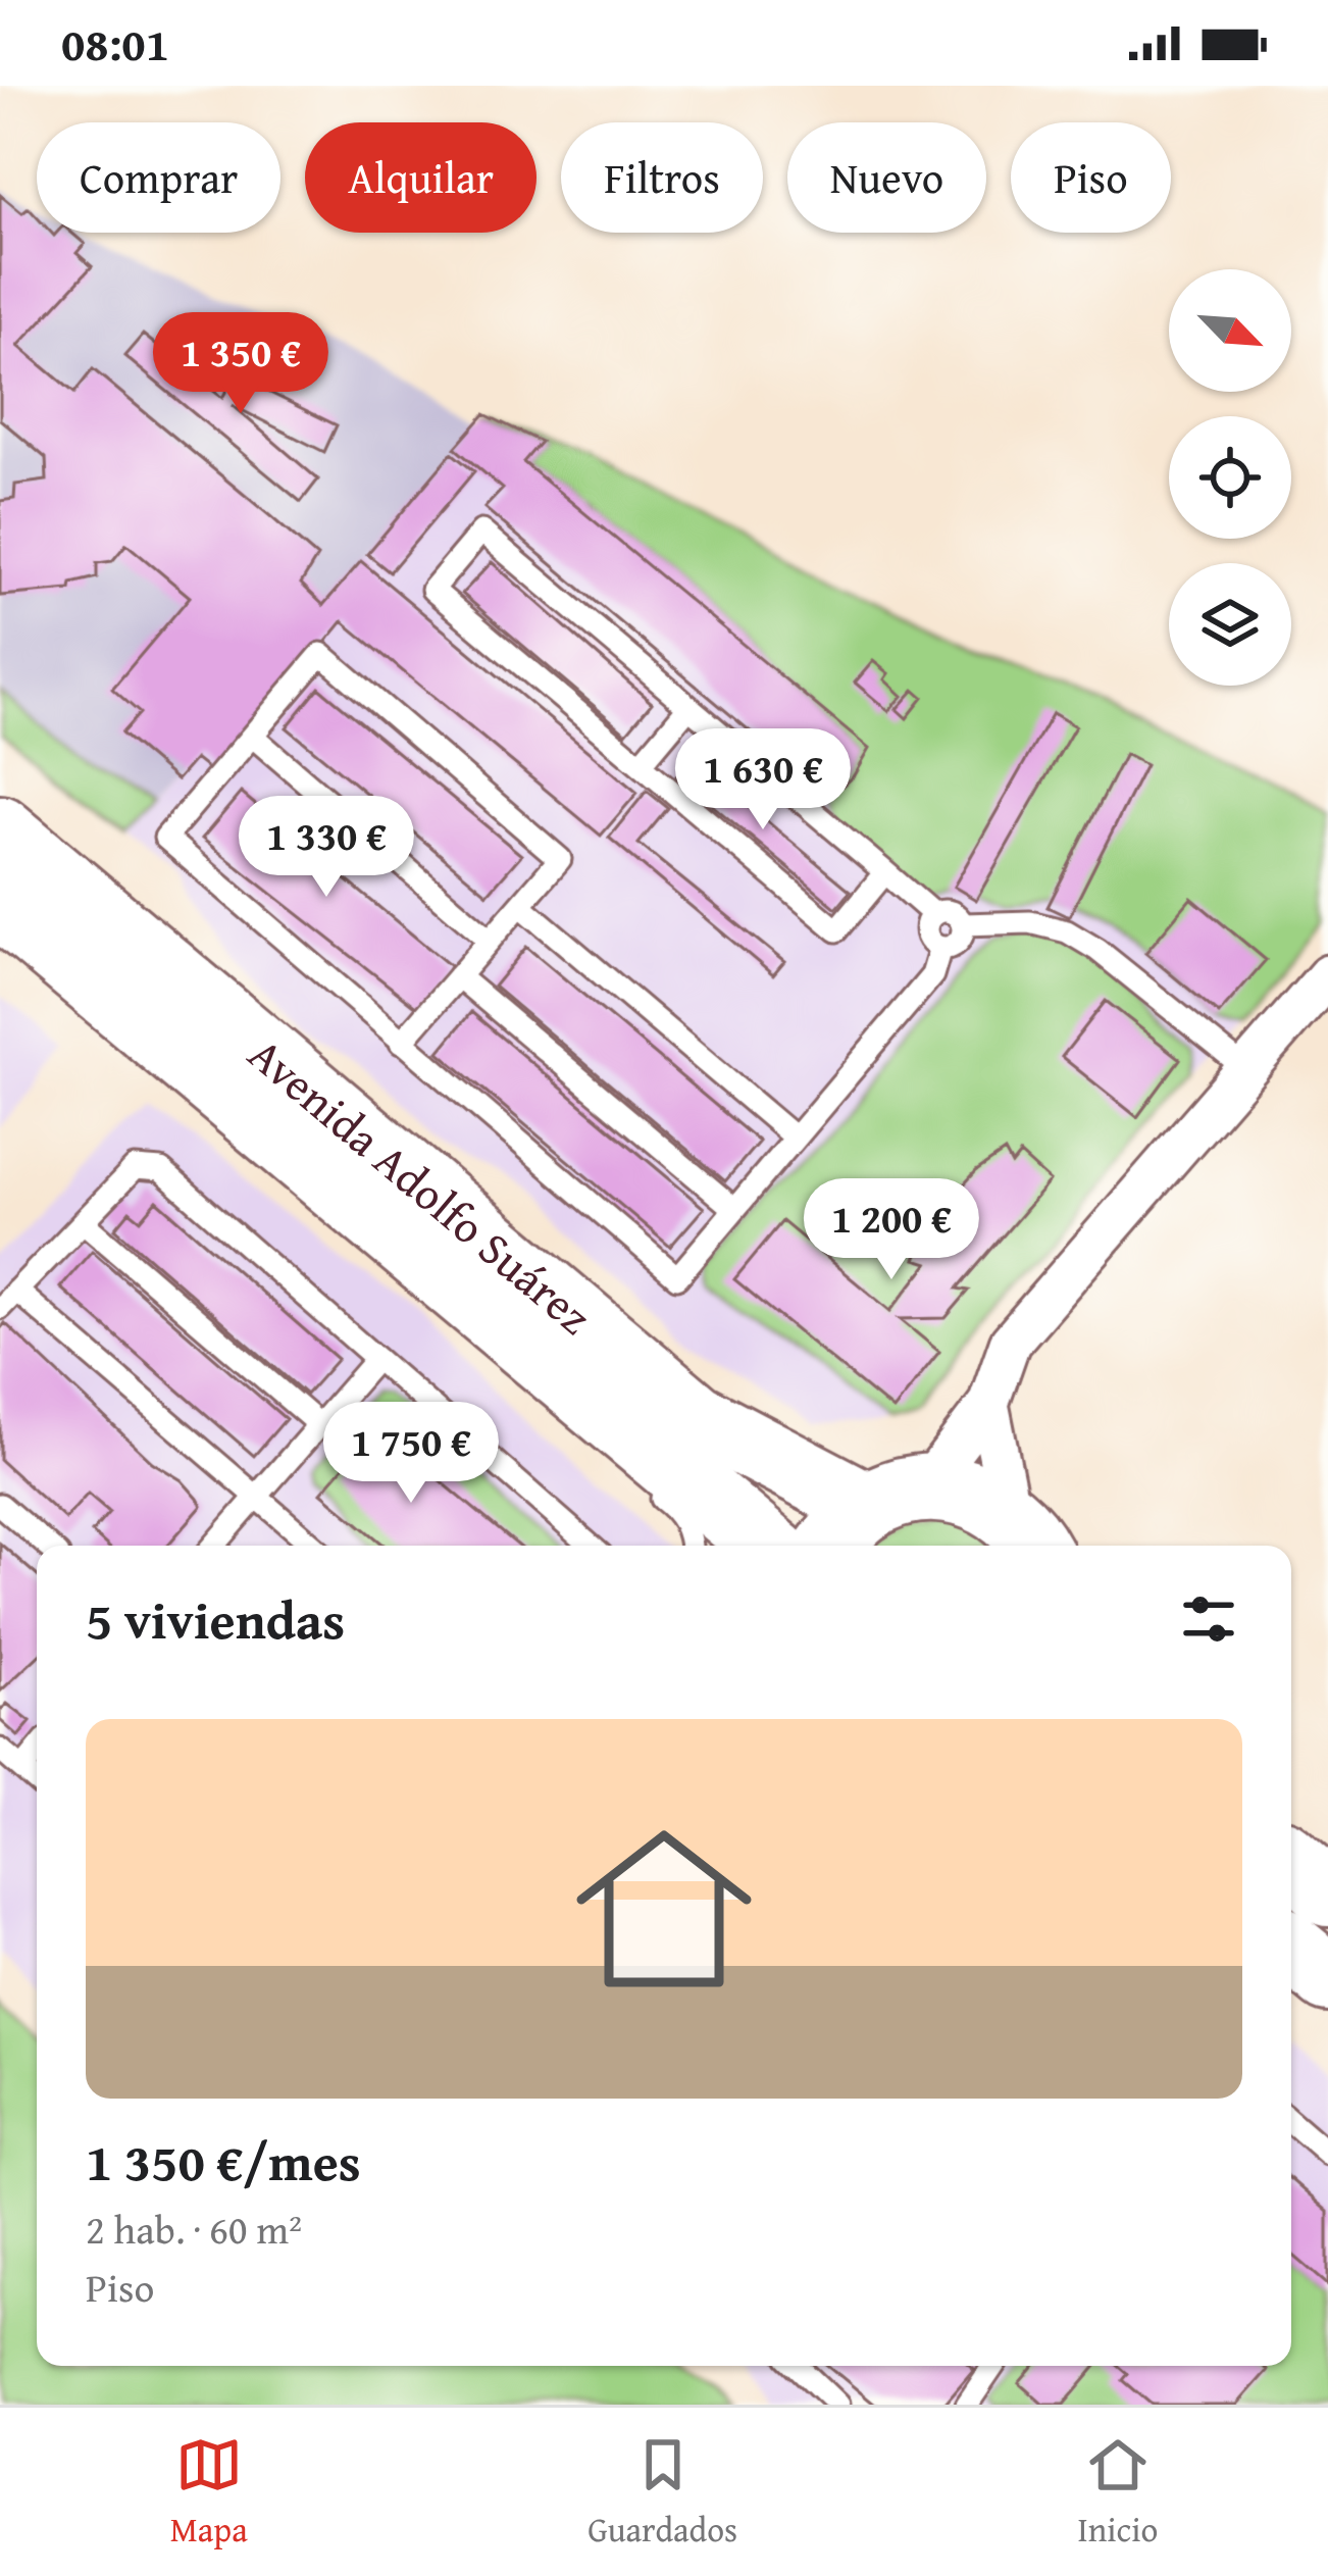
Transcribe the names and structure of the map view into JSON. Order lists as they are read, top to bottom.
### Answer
{
  "streets": {
    "highway": ["Avenida Adolfo Suárez"]
  },
  "north": "bottom right",
  "page": {
    "status": "08:01",
    "chip": [
      "Comprar",
      "Alquilar",
      "Filtros",
      "Nuevo",
      "Piso"
    ],
    "price": [
      "1 350 €",
      "1 630 €",
      "1 330 €",
      "1 200 €",
      "1 750 €"
    ],
    "heading": "5 viviendas",
    "list": [
      {
        "name": "1 350 €/mes",
        "note": "2 hab. · 60 m² · Piso"
      }
    ],
    "tabs": ["Mapa", "Guardados", "Inicio"]
  }
}
